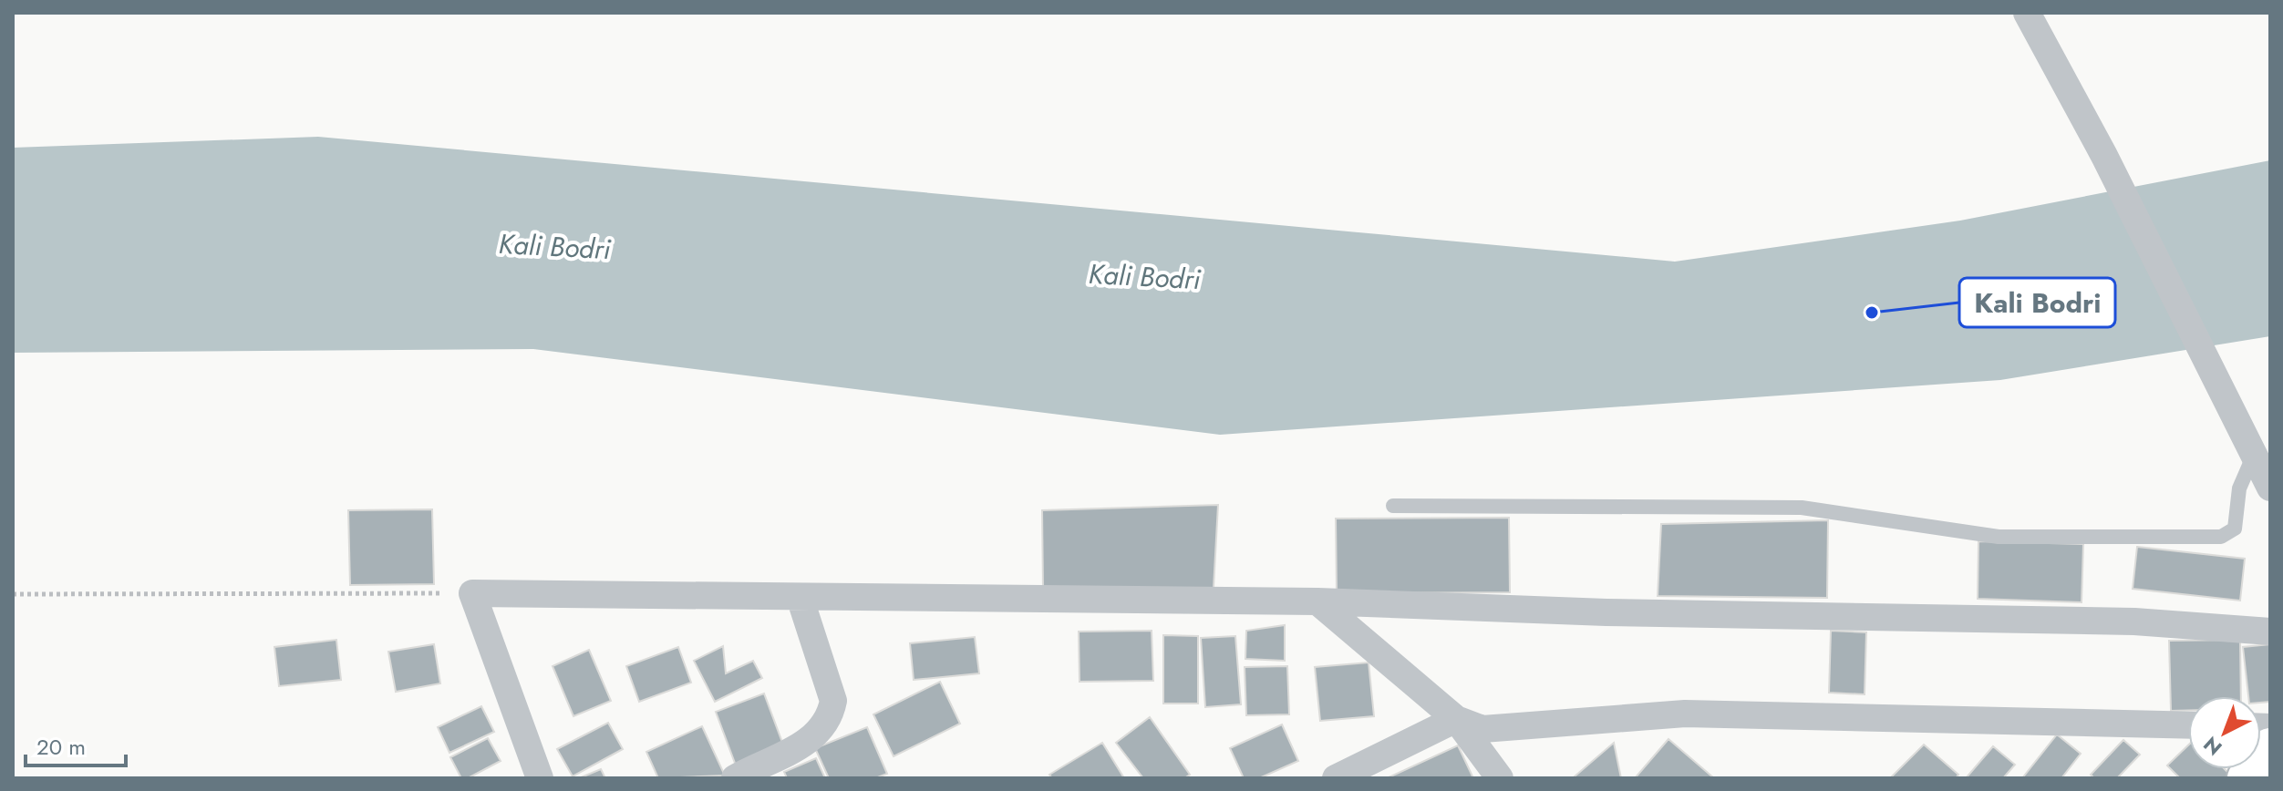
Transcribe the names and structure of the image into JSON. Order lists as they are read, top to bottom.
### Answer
{
  "water": ["Kali Bodri"],
  "places": ["Kali Bodri"],
  "scale_bar": "20 m",
  "north": "bottom left"
}
